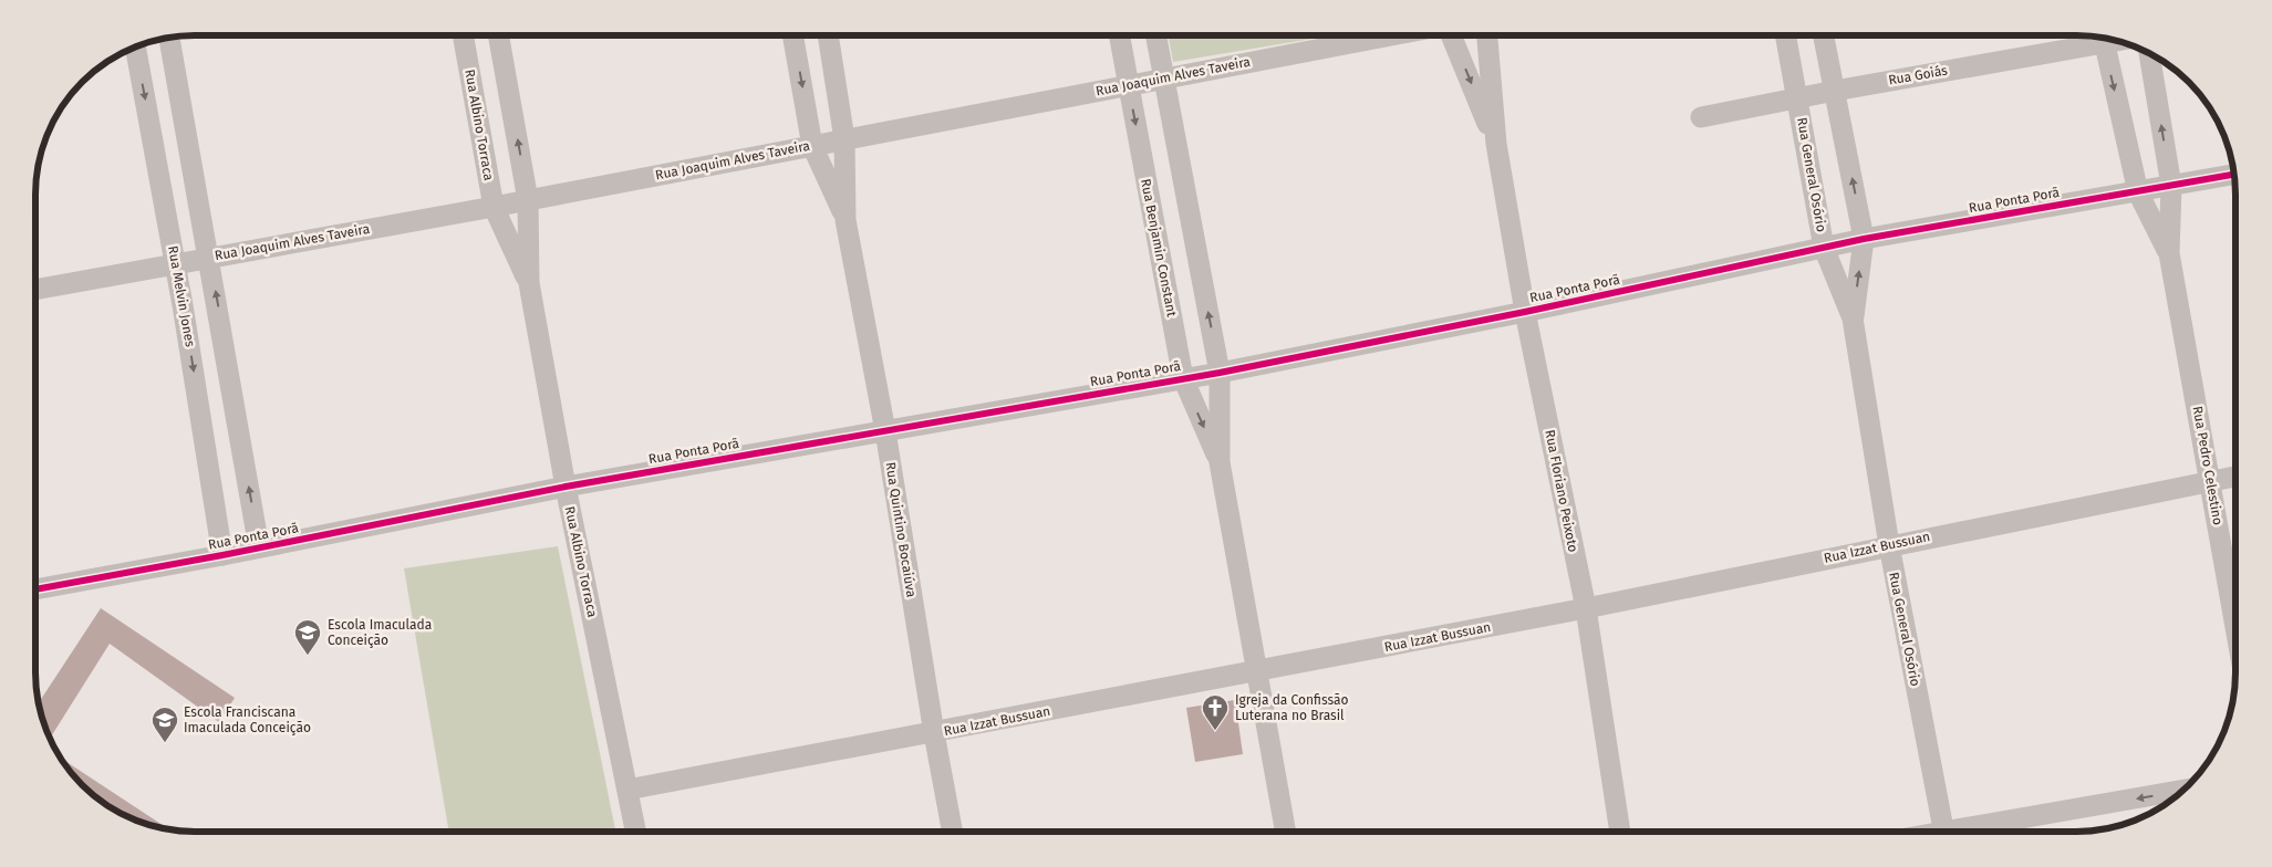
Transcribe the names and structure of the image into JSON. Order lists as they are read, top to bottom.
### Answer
{
  "streets": {
    "street": [
      "Rua Goiás",
      "Rua Joaquim Alves Taveira",
      "Rua Albino Torraca",
      "Rua General Osório",
      "Rua Ponta Porã",
      "Rua Benjamin Constant",
      "Rua Melvin Jones",
      "Rua Pedro Celestino",
      "Rua Floriano Peixoto",
      "Rua Quintino Bocaiúva",
      "Rua Izzat Bussuan"
    ]
  },
  "crossings": [
    ["Rua Goiás", "Rua General Osório"],
    ["Rua Joaquim Alves Taveira", "Rua Albino Torraca"],
    ["Rua Joaquim Alves Taveira", "Rua Benjamin Constant"],
    ["Rua Joaquim Alves Taveira", "Rua Melvin Jones"],
    ["Rua Joaquim Alves Taveira", "Rua Quintino Bocaiúva"],
    ["Rua Albino Torraca", "Rua Ponta Porã"],
    ["Rua Albino Torraca", "Rua Izzat Bussuan"],
    ["Rua General Osório", "Rua Ponta Porã"],
    ["Rua General Osório", "Rua Izzat Bussuan"],
    ["Rua Ponta Porã", "Rua Benjamin Constant"],
    ["Rua Ponta Porã", "Rua Melvin Jones"],
    ["Rua Ponta Porã", "Rua Pedro Celestino"],
    ["Rua Ponta Porã", "Rua Floriano Peixoto"],
    ["Rua Ponta Porã", "Rua Quintino Bocaiúva"],
    ["Rua Benjamin Constant", "Rua Izzat Bussuan"],
    ["Rua Pedro Celestino", "Rua Izzat Bussuan"],
    ["Rua Floriano Peixoto", "Rua Izzat Bussuan"],
    ["Rua Quintino Bocaiúva", "Rua Izzat Bussuan"]
  ],
  "places": {
    "school or university": ["Escola Imaculada Conceição", "Escola Franciscana Imaculada Conceição"],
    "church": ["Igreja da Confissão Luterana no Brasil"]
  }
}
